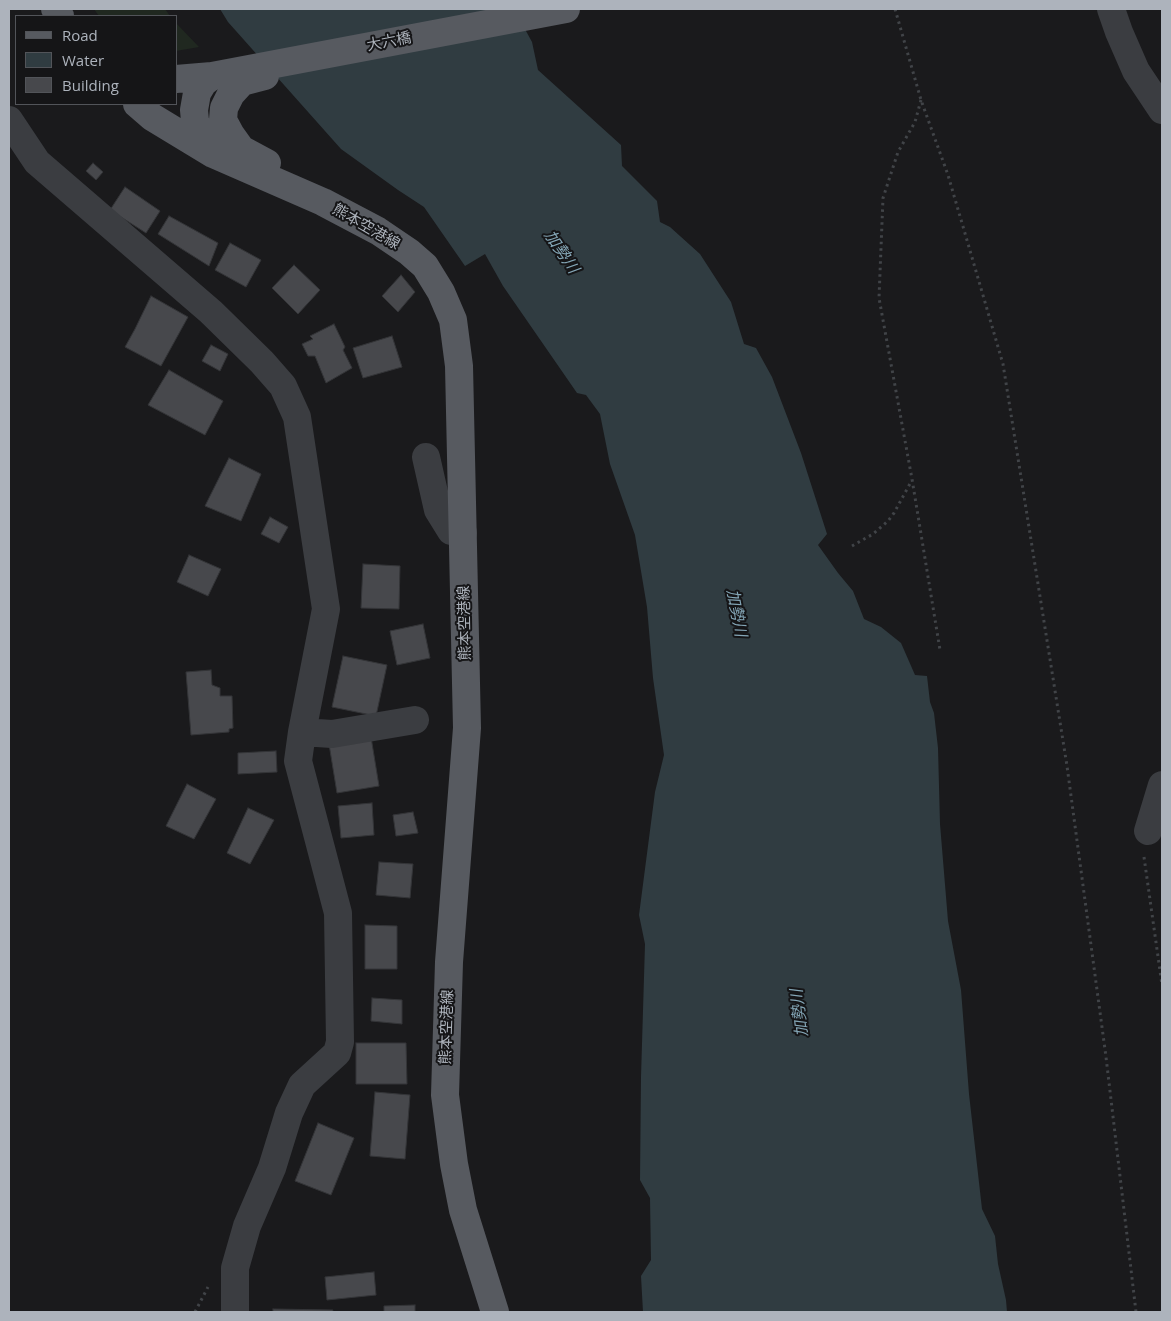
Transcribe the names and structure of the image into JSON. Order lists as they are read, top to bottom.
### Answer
{
  "streets": {
    "main road": ["大六橋", "熊本空港線"]
  },
  "water": ["加勢川"],
  "legend": ["Road", "Water", "Building"]
}
